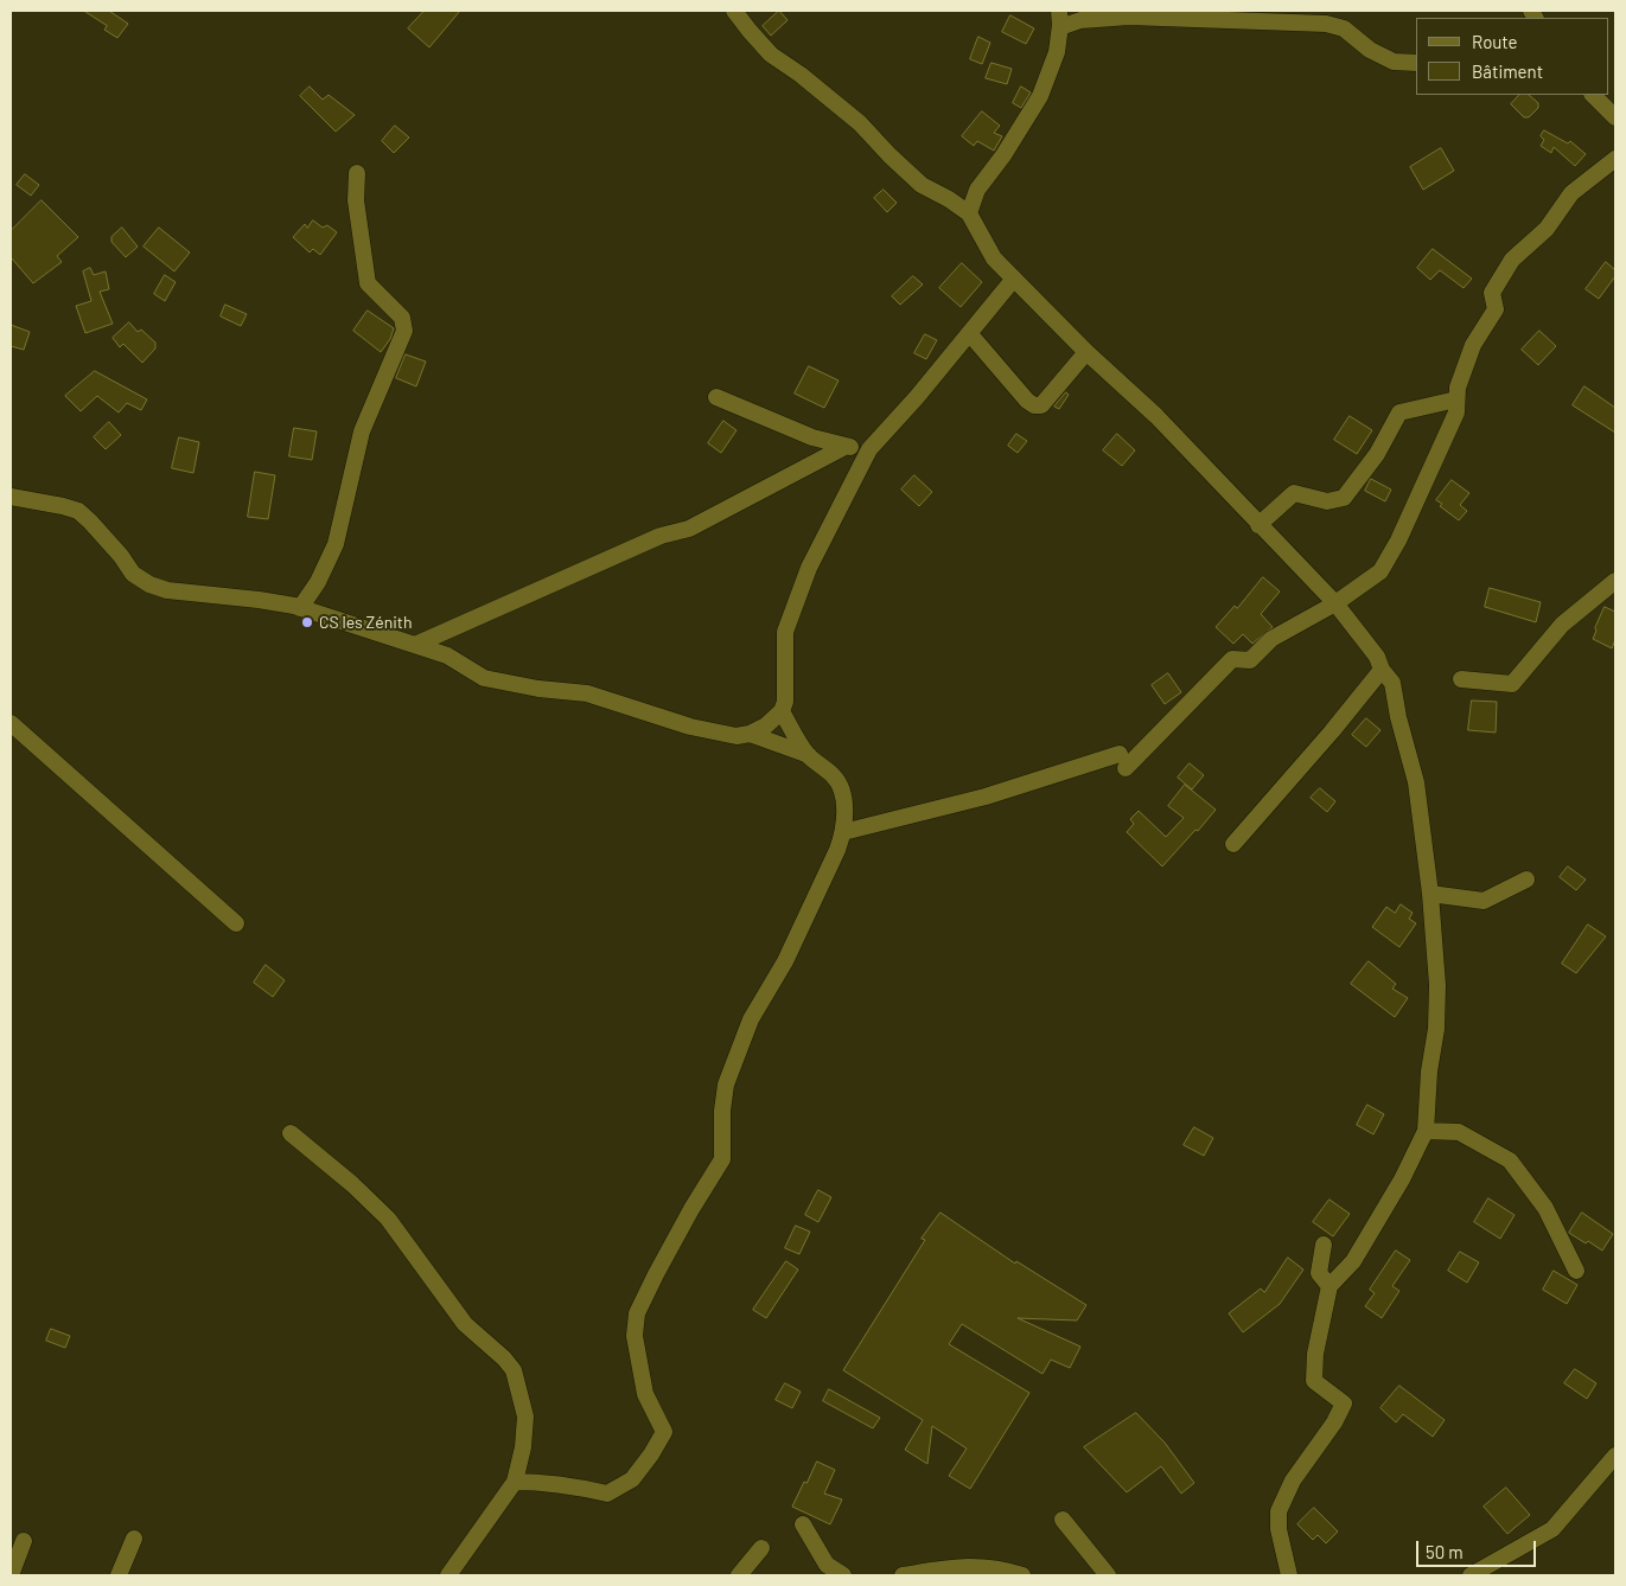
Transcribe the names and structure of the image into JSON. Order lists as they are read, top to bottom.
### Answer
{
  "places": ["CS les Zénith"],
  "legend": ["Route", "Bâtiment"],
  "scale_bar": "50 m"
}
